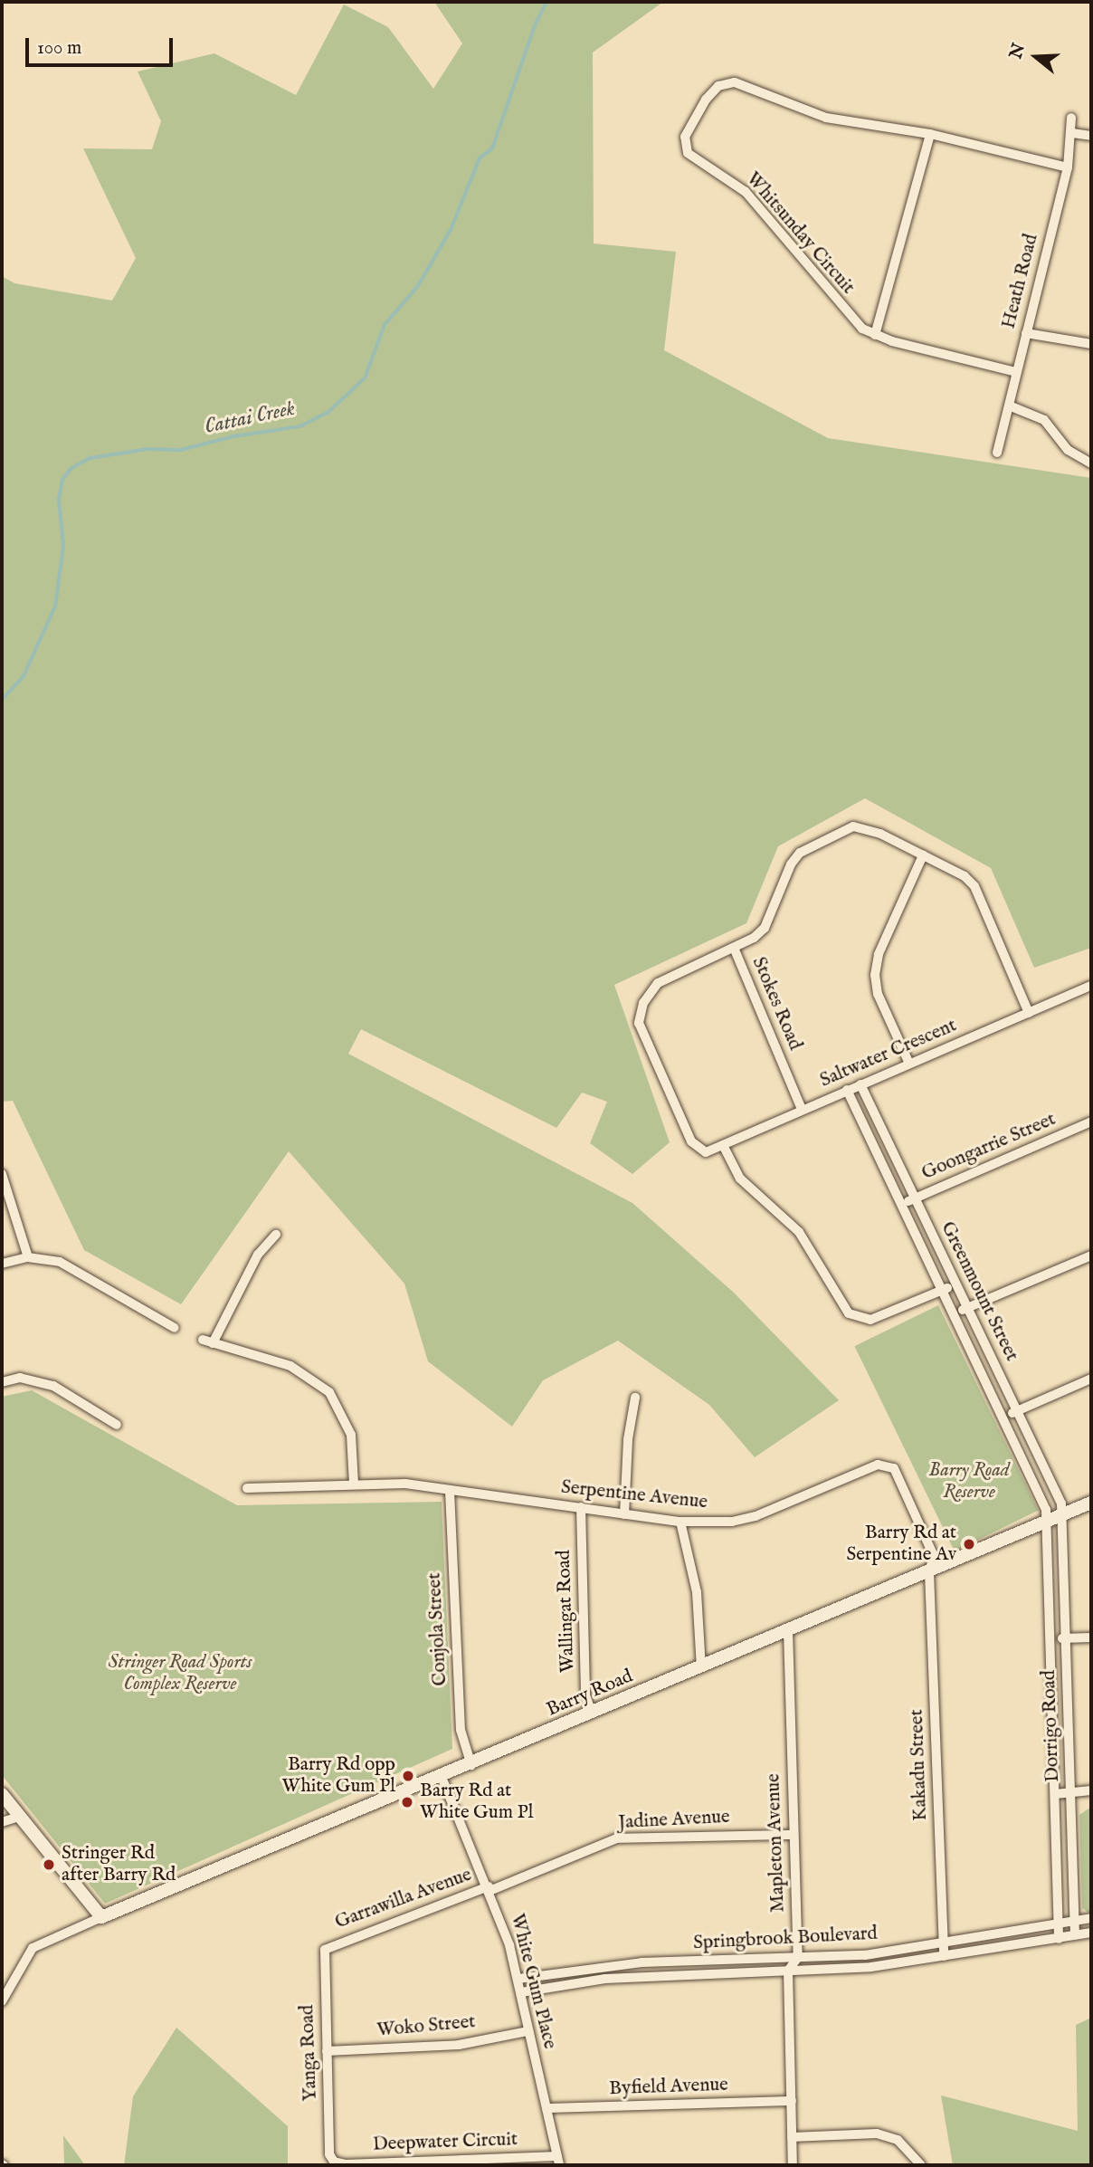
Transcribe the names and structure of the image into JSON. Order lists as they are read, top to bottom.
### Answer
{
  "streets": {
    "street": [
      "Whitsunday Circuit",
      "Heath Road",
      "Stokes Road",
      "Saltwater Crescent",
      "Goongarrie Street",
      "Greenmount Street",
      "Serpentine Avenue",
      "Wallingat Road",
      "Conjola Street",
      "Barry Road",
      "Dorrigo Road",
      "Kakadu Street",
      "Jadine Avenue",
      "Mapleton Avenue",
      "Garrawilla Avenue",
      "Springbrook Boulevard",
      "White Gum Place",
      "Woko Street",
      "Yanga Road",
      "Byfield Avenue",
      "Deepwater Circuit"
    ]
  },
  "crossings": [
    ["Whitsunday Circuit", "Heath Road"],
    ["Stokes Road", "Saltwater Crescent"],
    ["Saltwater Crescent", "Greenmount Street"],
    ["Goongarrie Street", "Greenmount Street"],
    ["Greenmount Street", "Barry Road"],
    ["Greenmount Street", "Dorrigo Road"],
    ["Serpentine Avenue", "Wallingat Road"],
    ["Serpentine Avenue", "Conjola Street"],
    ["Serpentine Avenue", "Barry Road"],
    ["Serpentine Avenue", "Kakadu Street"],
    ["Wallingat Road", "Barry Road"],
    ["Conjola Street", "Barry Road"],
    ["Barry Road", "Dorrigo Road"],
    ["Barry Road", "Kakadu Street"],
    ["Barry Road", "Mapleton Avenue"],
    ["Barry Road", "White Gum Place"],
    ["Dorrigo Road", "Springbrook Boulevard"],
    ["Kakadu Street", "Springbrook Boulevard"],
    ["Jadine Avenue", "Mapleton Avenue"],
    ["Jadine Avenue", "Garrawilla Avenue"],
    ["Jadine Avenue", "White Gum Place"],
    ["Mapleton Avenue", "Springbrook Boulevard"],
    ["Garrawilla Avenue", "White Gum Place"],
    ["Garrawilla Avenue", "Yanga Road"],
    ["Springbrook Boulevard", "White Gum Place"],
    ["White Gum Place", "Woko Street"],
    ["White Gum Place", "Byfield Avenue"],
    ["White Gum Place", "Deepwater Circuit"],
    ["Woko Street", "Yanga Road"],
    ["Yanga Road", "Deepwater Circuit"]
  ],
  "water": ["Cattai Creek"],
  "parks": ["Barry Road Reserve", "Stringer Road Sports Complex Reserve"],
  "places": [
    "Barry Rd at Serpentine Av",
    "Barry Rd opp White Gum Pl",
    "Barry Rd at White Gum Pl",
    "Stringer Rd after Barry Rd"
  ],
  "scale_bar": "100 m",
  "north": "left"
}
